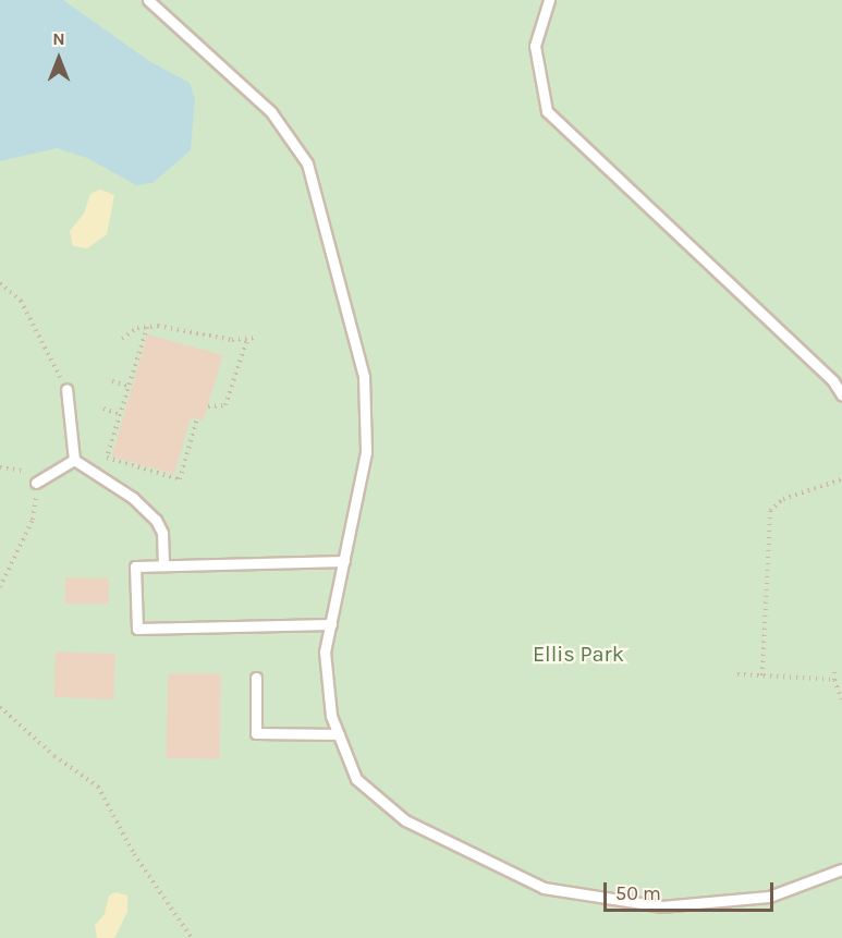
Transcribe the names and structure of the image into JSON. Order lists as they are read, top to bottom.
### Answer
{
  "parks": ["Ellis Park"],
  "scale_bar": "50 m",
  "north": "top"
}
